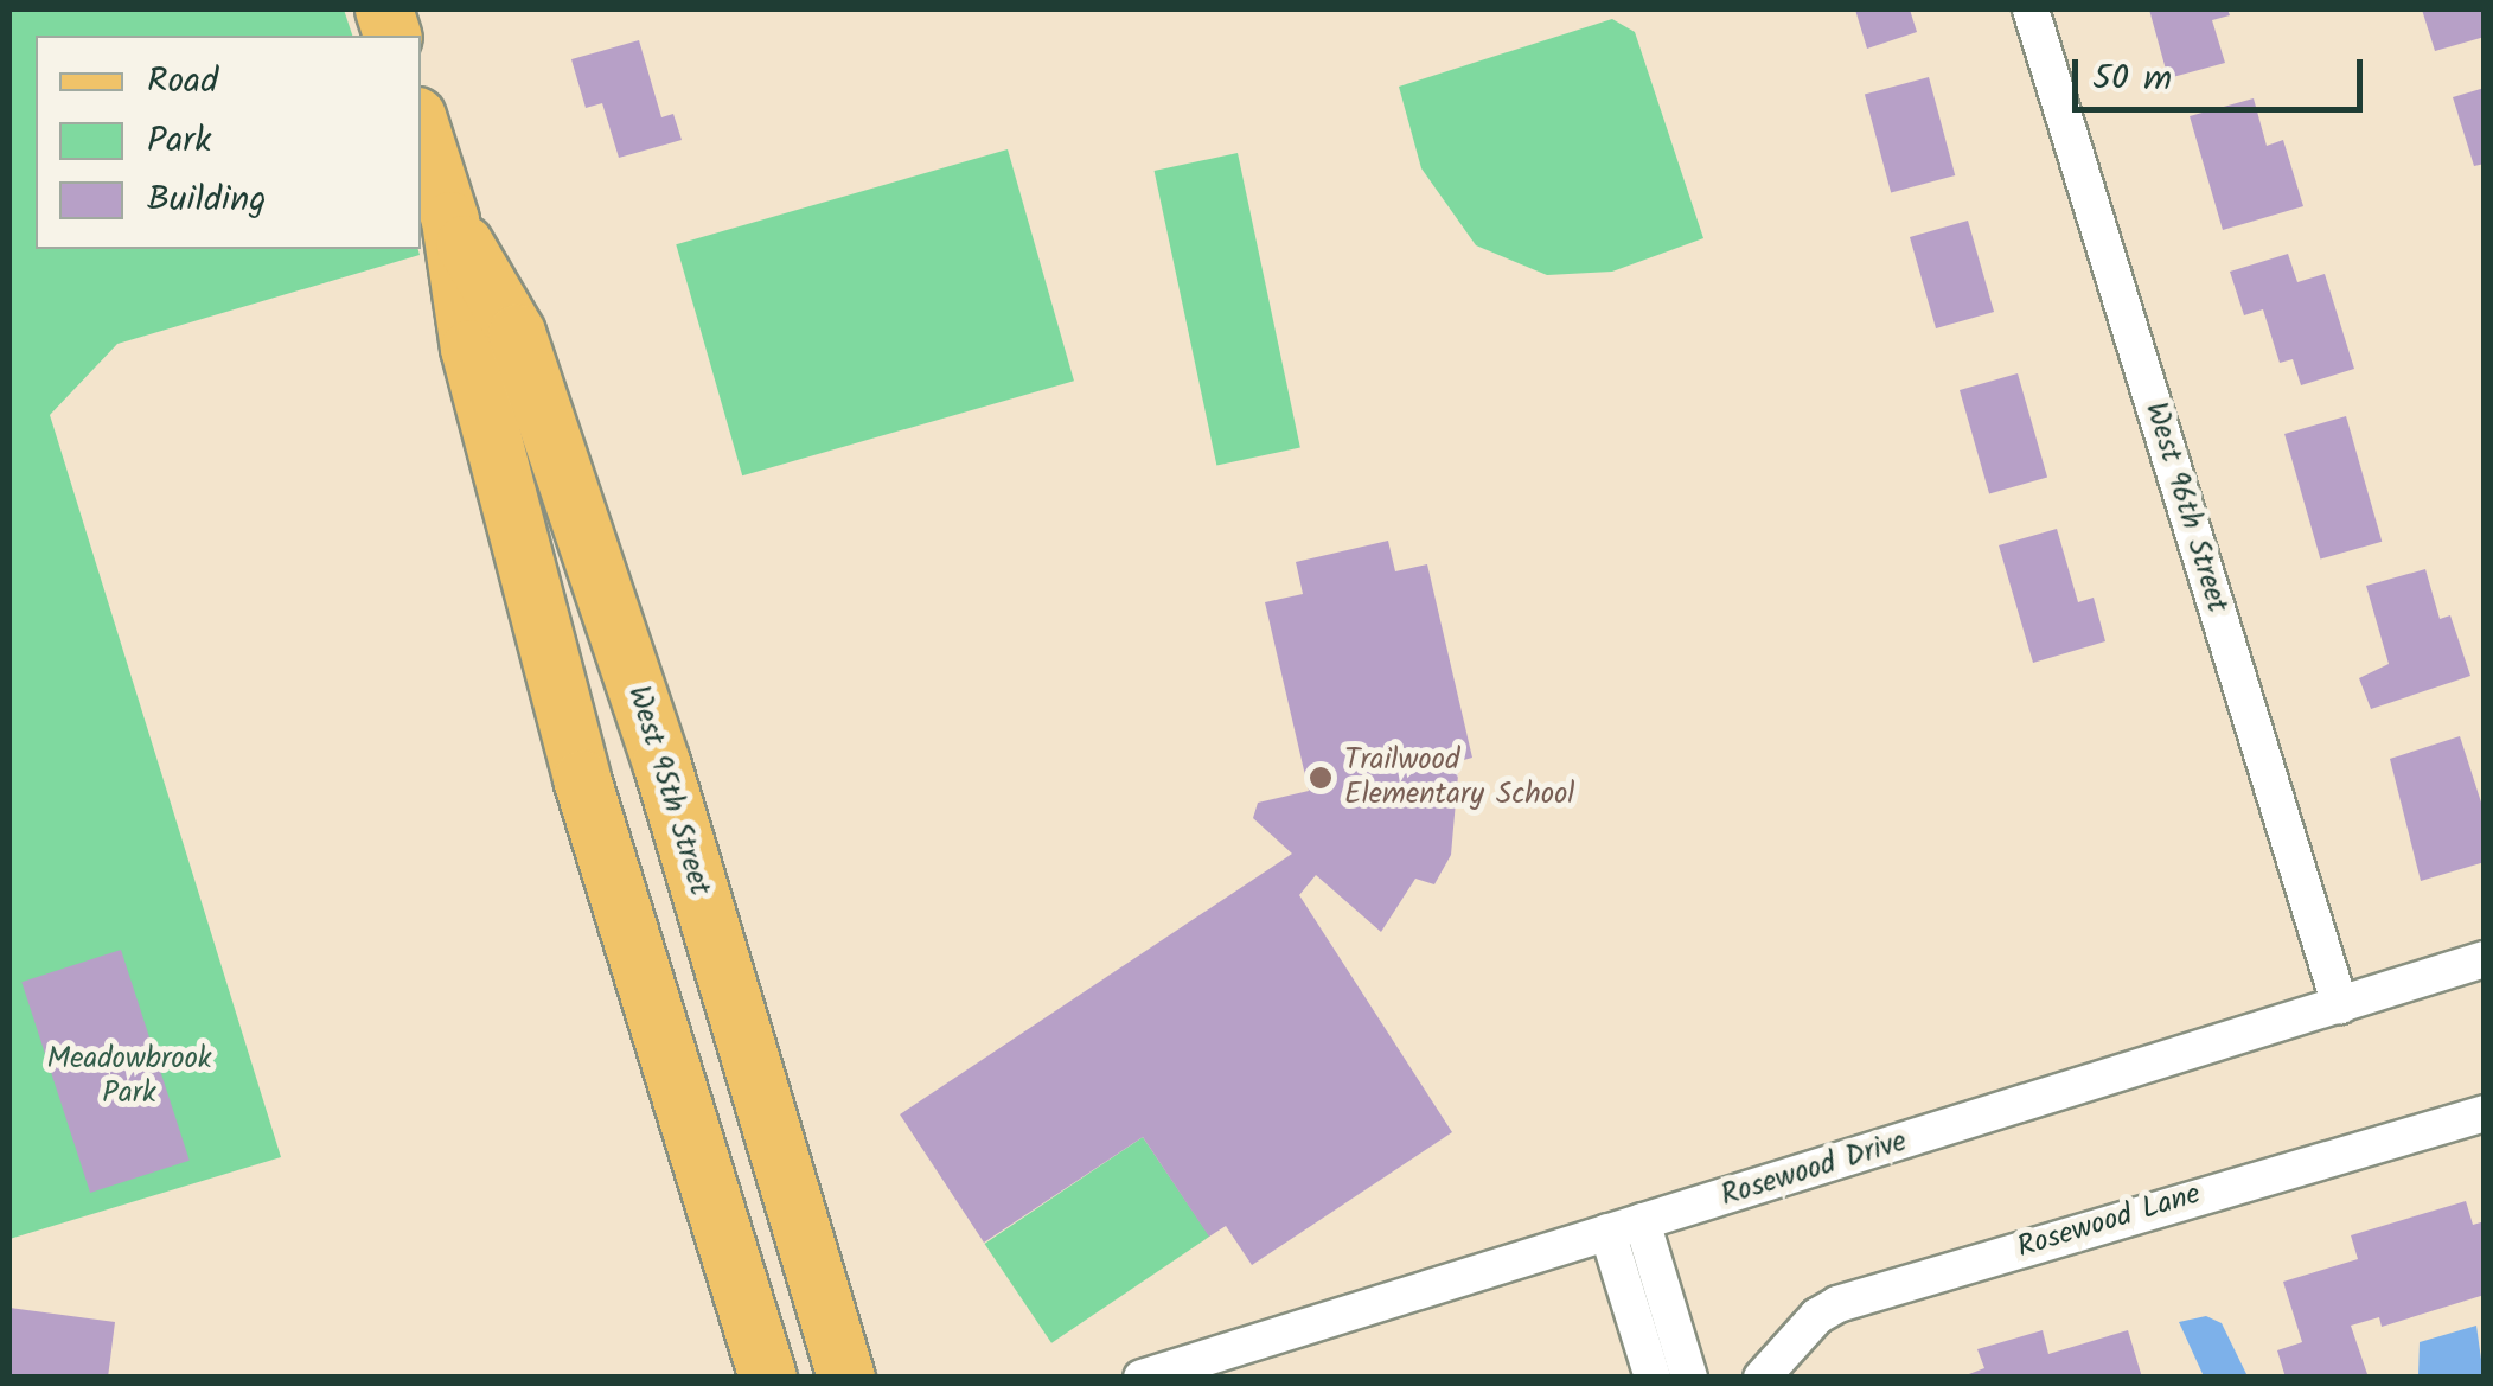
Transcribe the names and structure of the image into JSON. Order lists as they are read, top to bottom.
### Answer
{
  "streets": {
    "main road": ["West 95th Street"],
    "street": ["West 96th Street", "Rosewood Drive", "Rosewood Lane"]
  },
  "crossings": [
    ["West 96th Street", "Rosewood Drive"]
  ],
  "parks": ["Meadowbrook Park"],
  "places": ["Trailwood Elementary School"],
  "legend": ["Road", "Park", "Building"],
  "scale_bar": "50 m"
}
